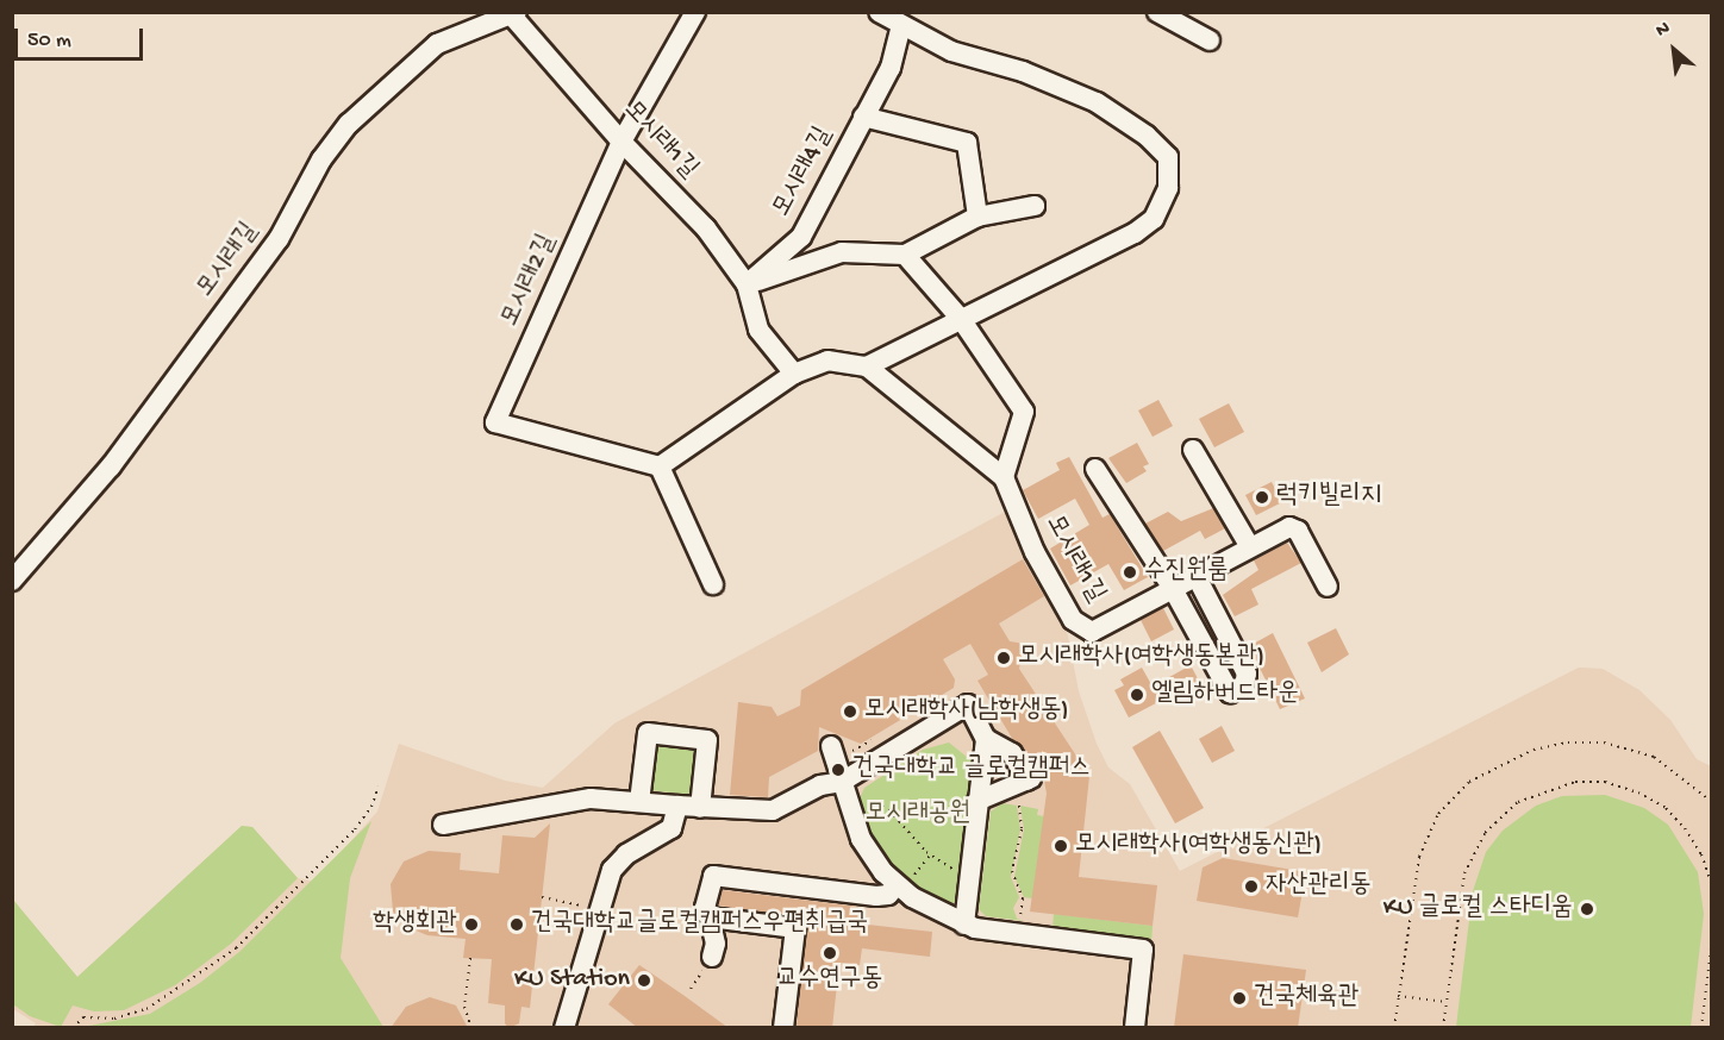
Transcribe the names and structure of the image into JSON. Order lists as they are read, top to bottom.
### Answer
{
  "streets": {
    "street": [
      "모시래1길",
      "모시래4길",
      "모시래길",
      "모시래2길"
    ]
  },
  "crossings": [
    ["모시래1길", "모시래4길"],
    ["모시래1길", "모시래길"],
    ["모시래1길", "모시래2길"]
  ],
  "parks": ["모시래공원"],
  "places": [
    "럭키빌리지",
    "수진원룸",
    "모시래학사(여학생동본관)",
    "엘림하버드타운",
    "모시래학사(남학생동)",
    "건국대학교 글로컬캠퍼스",
    "모시래학사(여학생동신관)",
    "자산관리동",
    "KU 글로컬 스타디움",
    "학생회관",
    "건국대학교글로컬캠퍼스우편취급국",
    "교수연구동",
    "KU Station",
    "건국체육관"
  ],
  "scale_bar": "50 m",
  "north": "top left"
}
